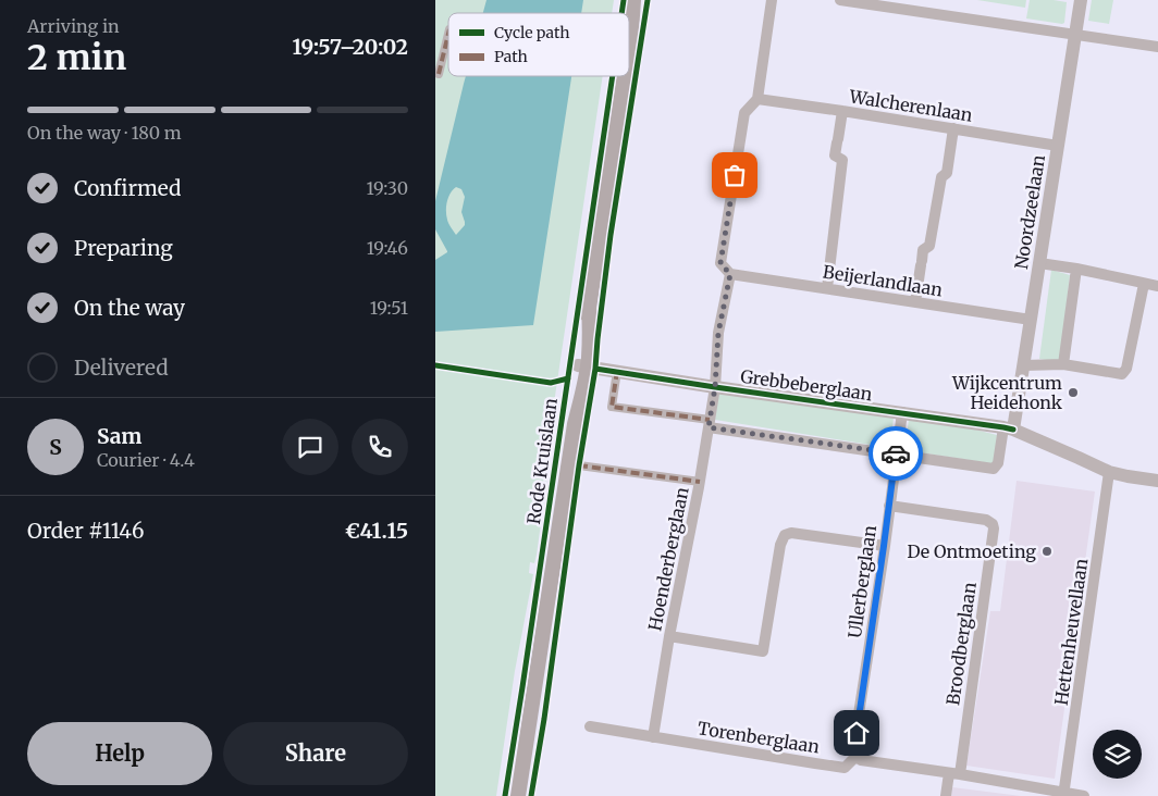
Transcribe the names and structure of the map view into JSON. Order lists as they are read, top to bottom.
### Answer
{
  "streets": {
    "main road": ["Rode Kruislaan"],
    "street": [
      "Walcherenlaan",
      "Noordzeelaan",
      "Beijerlandlaan",
      "Grebbeberglaan",
      "Hoenderberglaan",
      "Ullerberglaan",
      "Hettenheuvellaan",
      "Broodberglaan",
      "Torenberglaan"
    ]
  },
  "crossings": [
    ["Walcherenlaan", "Noordzeelaan"],
    ["Noordzeelaan", "Beijerlandlaan"],
    ["Noordzeelaan", "Grebbeberglaan"],
    ["Beijerlandlaan", "Hoenderberglaan"],
    ["Grebbeberglaan", "Rode Kruislaan"],
    ["Grebbeberglaan", "Hoenderberglaan"],
    ["Grebbeberglaan", "Ullerberglaan"],
    ["Grebbeberglaan", "Hettenheuvellaan"],
    ["Hoenderberglaan", "Torenberglaan"],
    ["Ullerberglaan", "Broodberglaan"],
    ["Ullerberglaan", "Torenberglaan"]
  ],
  "places": ["Wijkcentrum Heidehonk", "De Ontmoeting"],
  "legend": ["Cycle path", "Path"],
  "page": {
    "heading": ["2 min", "Arriving in", "19:57–20:02"],
    "panel": [
      "Sam",
      "Courier · 4.4",
      "Order #1146",
      "€41.15"
    ],
    "bar": "On the way · 180 m",
    "list": [
      ["Confirmed", "19:30"],
      ["Preparing", "19:46"],
      ["On the way", "19:51"],
      "Delivered"
    ],
    "round": "S",
    "buttons": ["Help", "Share"]
  }
}
